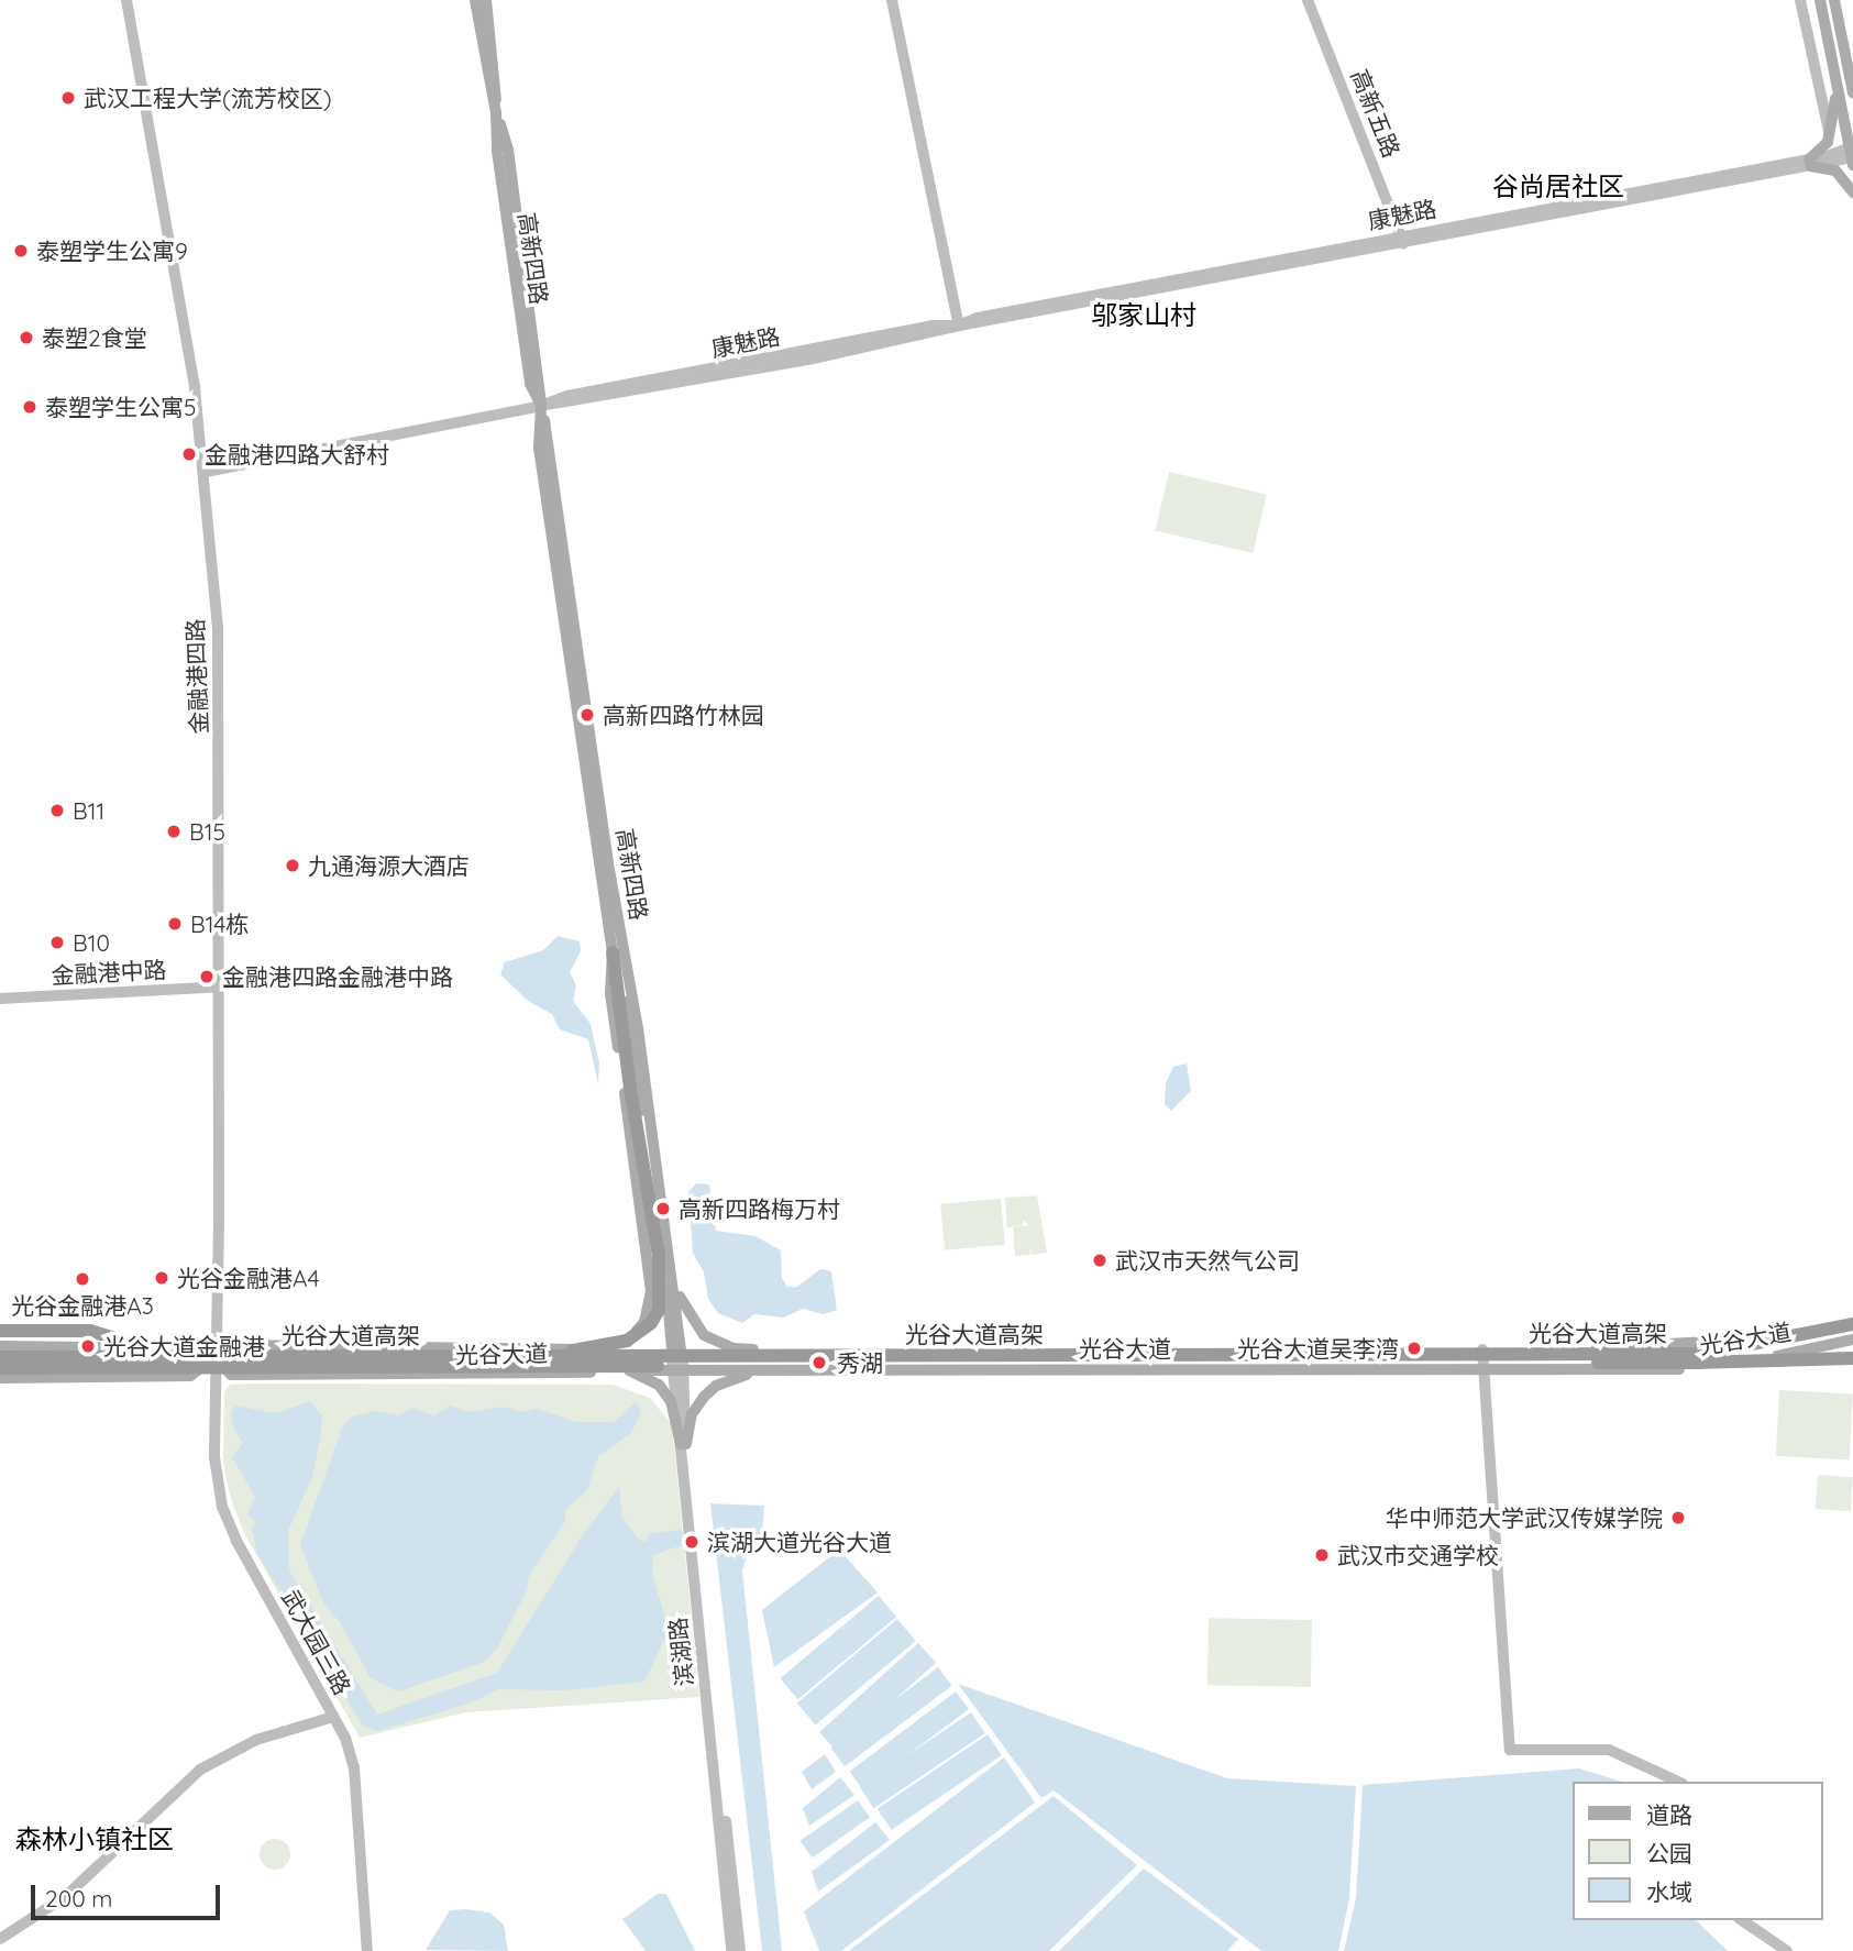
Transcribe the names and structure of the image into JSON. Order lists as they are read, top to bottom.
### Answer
{
  "streets": {
    "highway": ["光谷大道高架"],
    "main road": ["高新四路", "光谷大道"],
    "street": [
      "高新五路",
      "康魅路",
      "金融港四路",
      "金融港中路",
      "武大园三路",
      "滨湖路"
    ]
  },
  "crossings": [
    ["高新五路", "康魅路"],
    ["康魅路", "高新四路"],
    ["康魅路", "金融港四路"],
    ["高新四路", "光谷大道"],
    ["高新四路", "滨湖路"],
    ["金融港四路", "金融港中路"],
    ["金融港四路", "光谷大道"],
    ["金融港四路", "武大园三路"],
    ["光谷大道高架", "光谷大道"],
    ["光谷大道", "武大园三路"],
    ["光谷大道", "滨湖路"]
  ],
  "districts": ["谷尚居社区", "邬家山村", "森林小镇社区"],
  "places": [
    "武汉工程大学(流芳校区)",
    "泰塑学生公寓9",
    "泰塑2食堂",
    "泰塑学生公寓5",
    "金融港四路大舒村",
    "高新四路竹林园",
    "B11",
    "B15",
    "九通海源大酒店",
    "B14栋",
    "B10",
    "金融港四路金融港中路",
    "高新四路梅万村",
    "武汉市天然气公司",
    "光谷金融港A4",
    "光谷金融港A3",
    "光谷大道金融港",
    "光谷大道吴李湾",
    "秀湖",
    "华中师范大学武汉传媒学院",
    "滨湖大道光谷大道",
    "武汉市交通学校"
  ],
  "legend": ["道路", "公园", "水域"],
  "scale_bar": "200 m"
}
